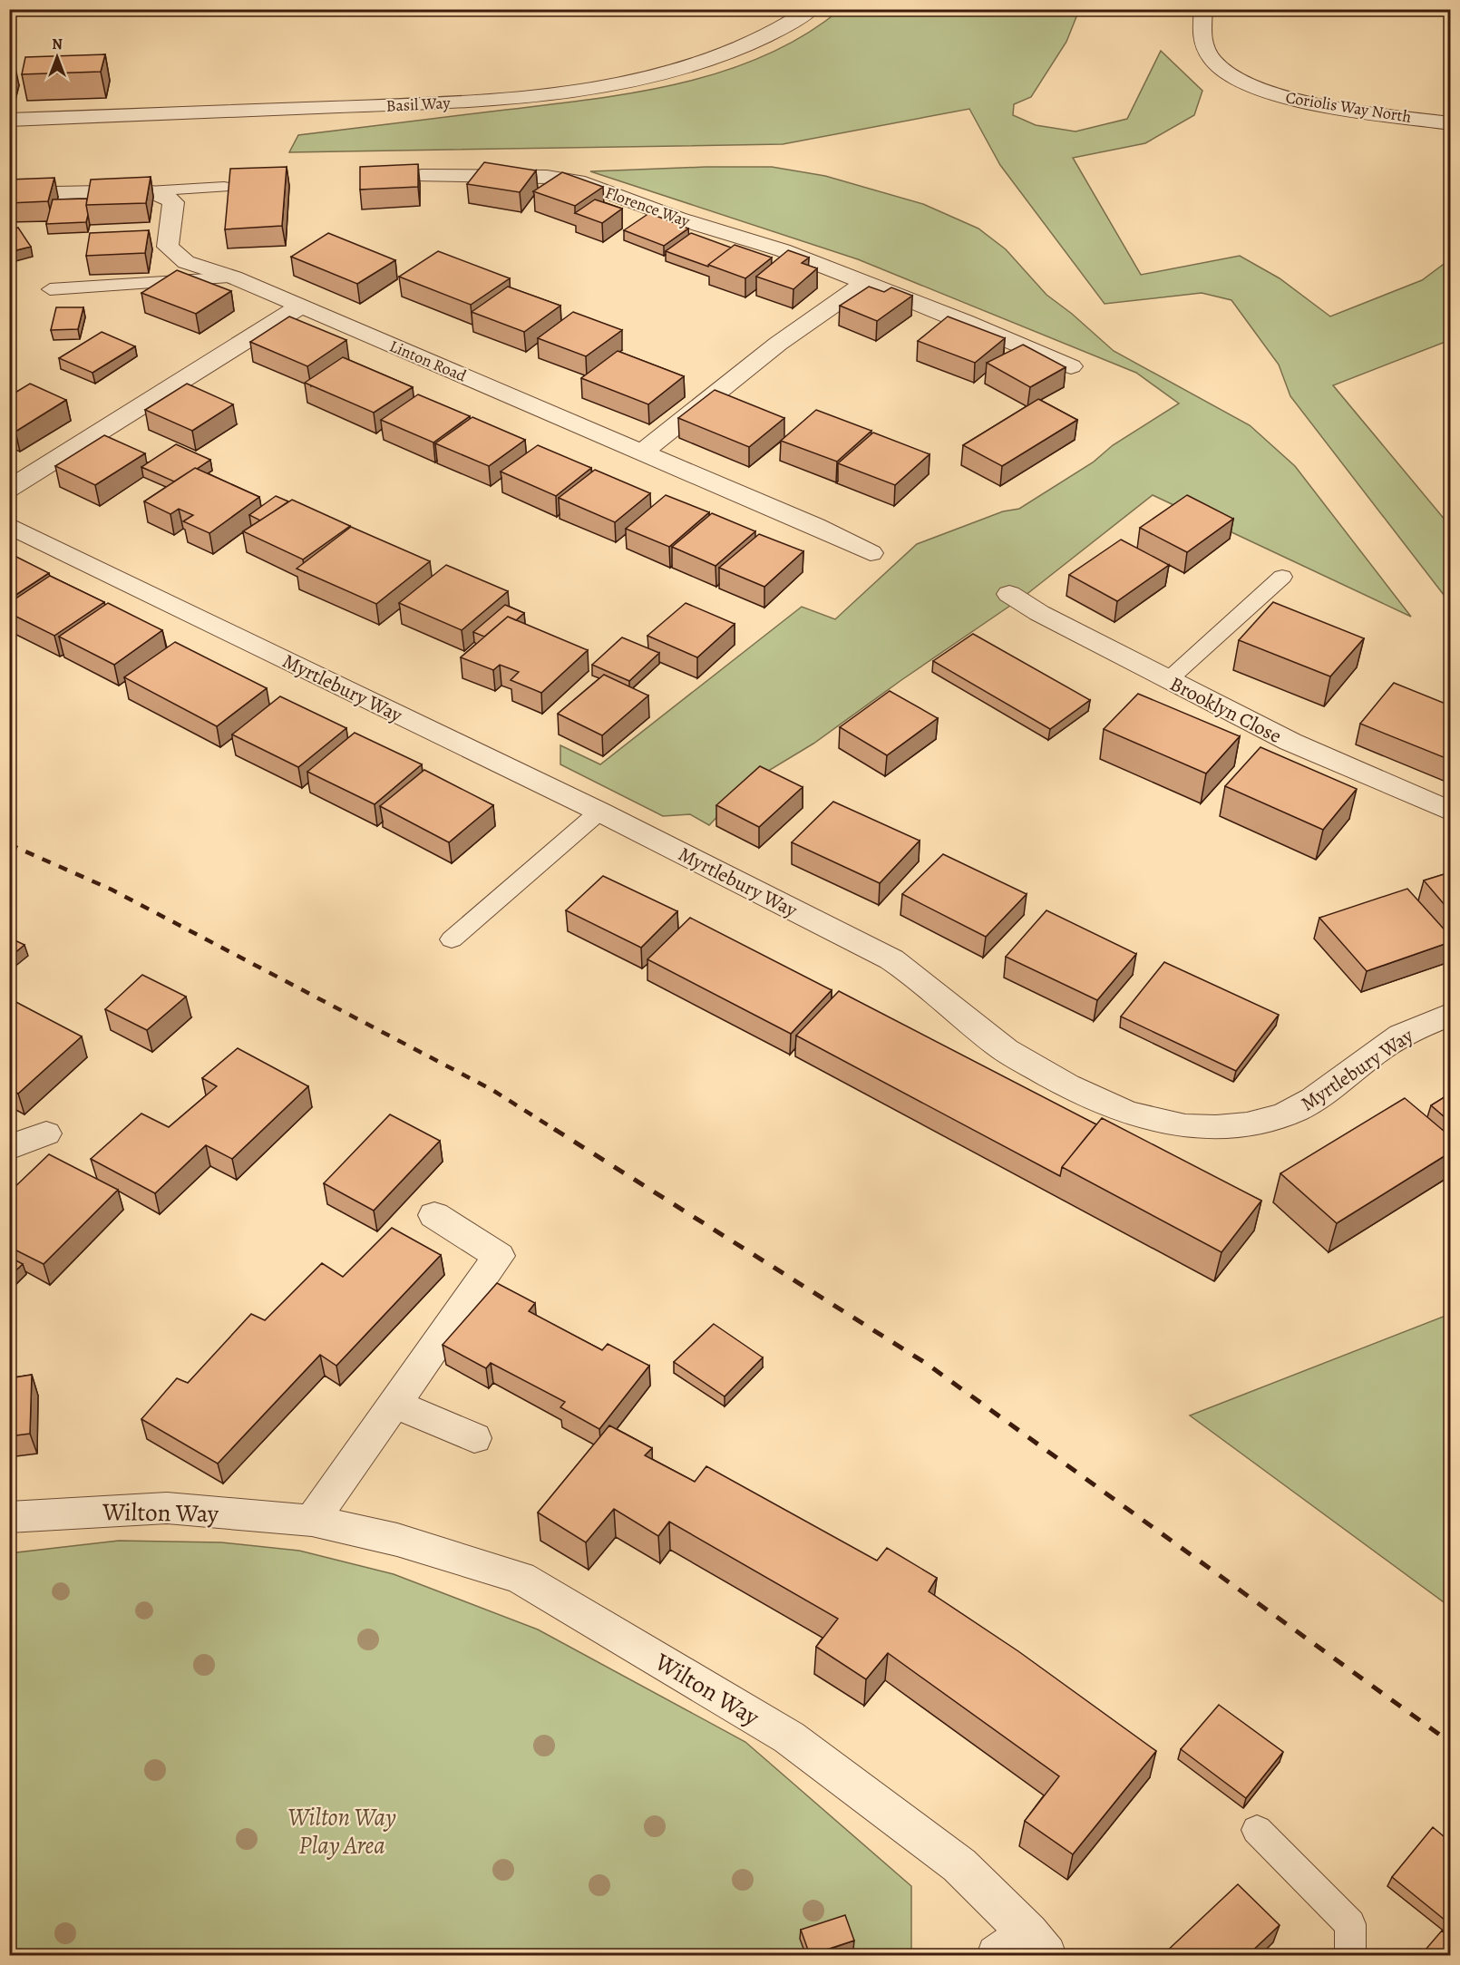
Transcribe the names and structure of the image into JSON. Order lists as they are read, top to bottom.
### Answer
{
  "streets": {
    "street": [
      "Basil Way",
      "Coriolis Way North",
      "Florence Way",
      "Linton Road",
      "Myrtlebury Way",
      "Brooklyn Close",
      "Wilton Way"
    ]
  },
  "parks": ["Wilton Way Play Area"],
  "north": "top"
}
